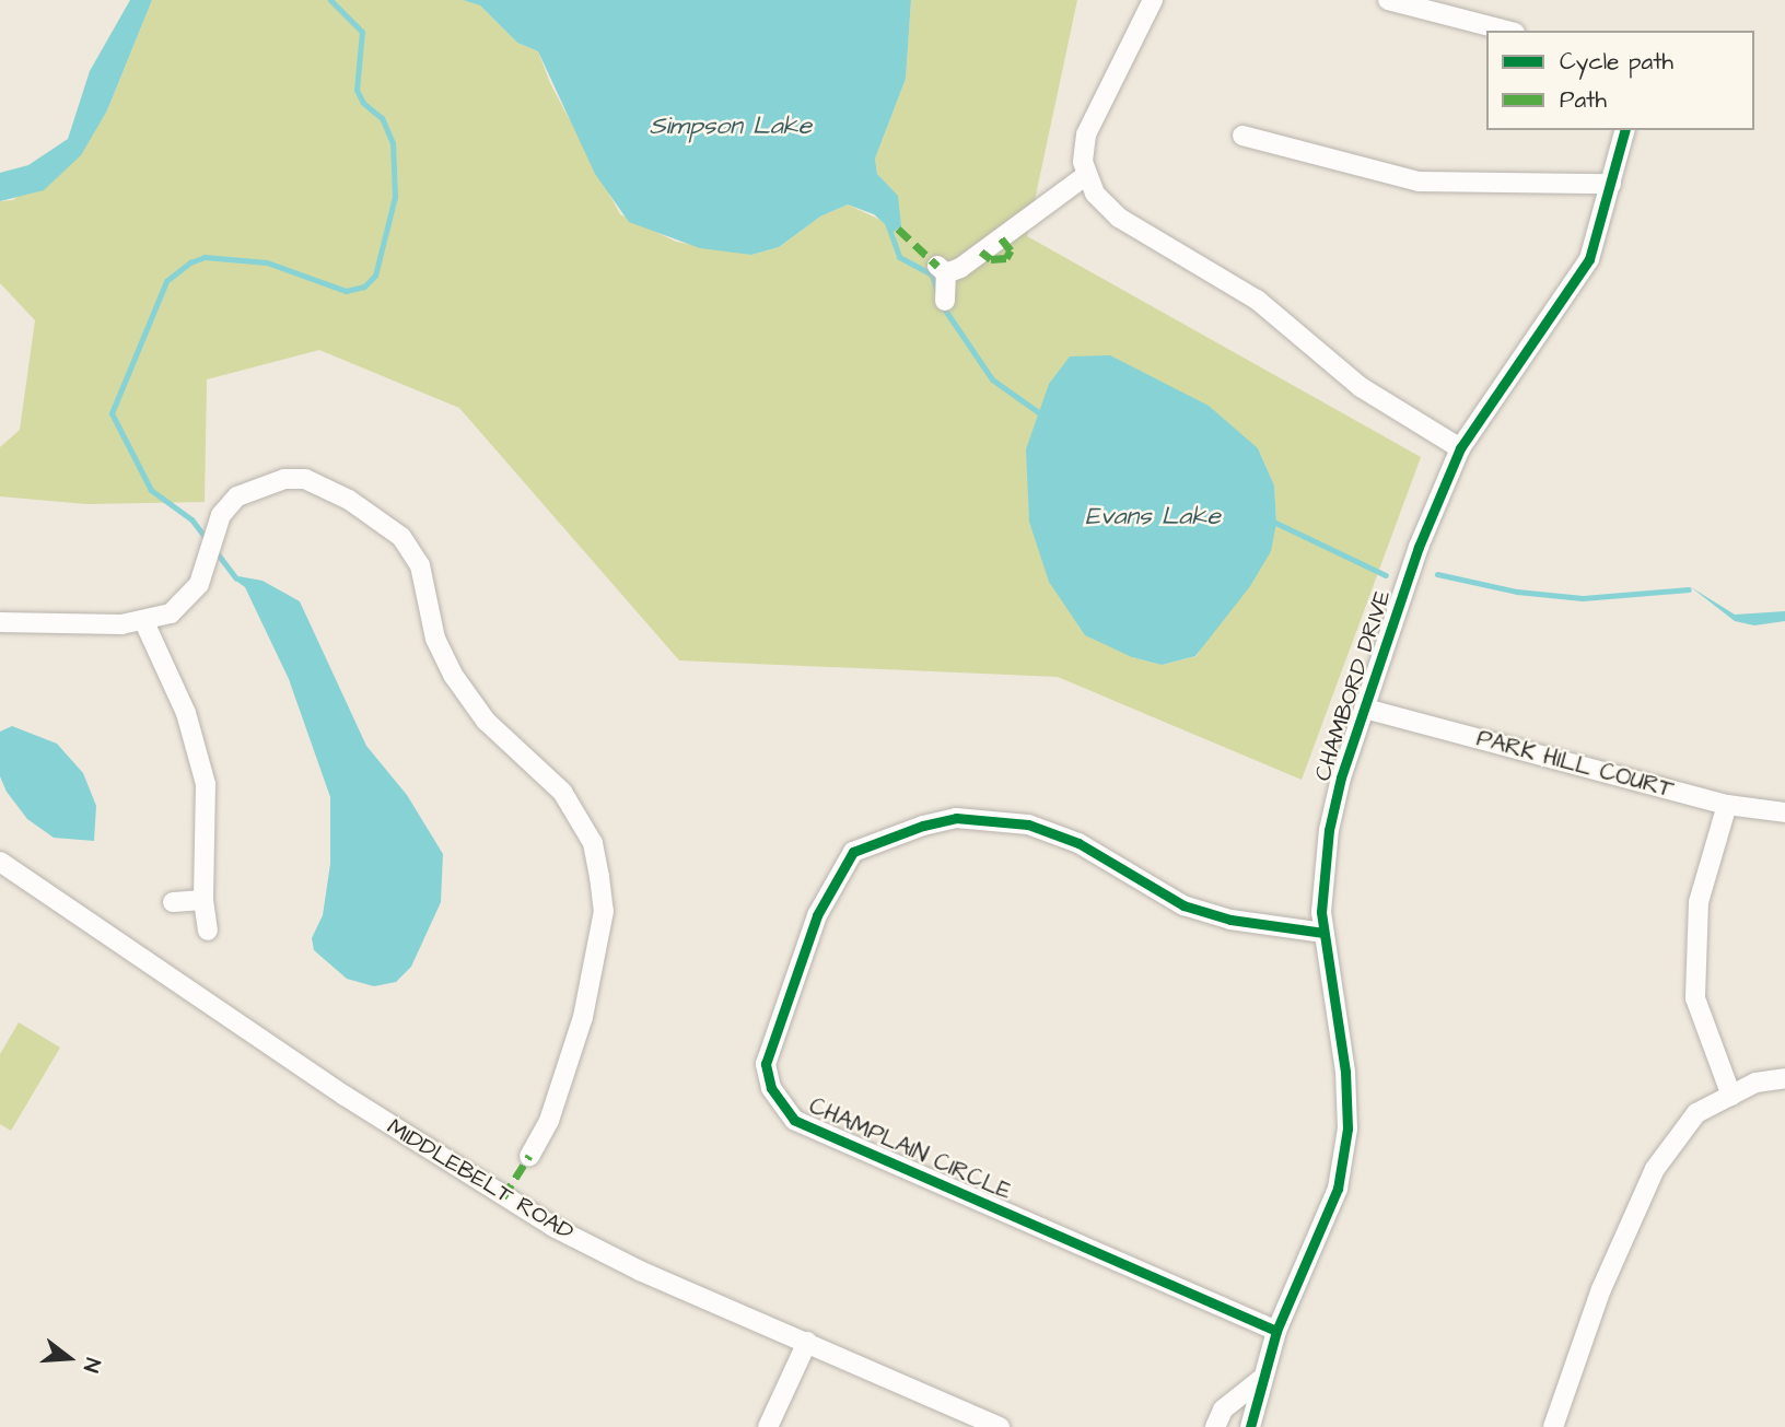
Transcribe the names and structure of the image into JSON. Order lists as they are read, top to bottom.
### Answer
{
  "streets": {
    "street": [
      "CHAMBORD DRIVE",
      "PARK HILL COURT",
      "CHAMPLAIN CIRCLE",
      "MIDDLEBELT ROAD"
    ]
  },
  "crossings": [
    ["CHAMBORD DRIVE", "PARK HILL COURT"],
    ["CHAMBORD DRIVE", "CHAMPLAIN CIRCLE"]
  ],
  "water": ["Simpson Lake", "Evans Lake"],
  "legend": ["Cycle path", "Path"],
  "north": "right"
}
